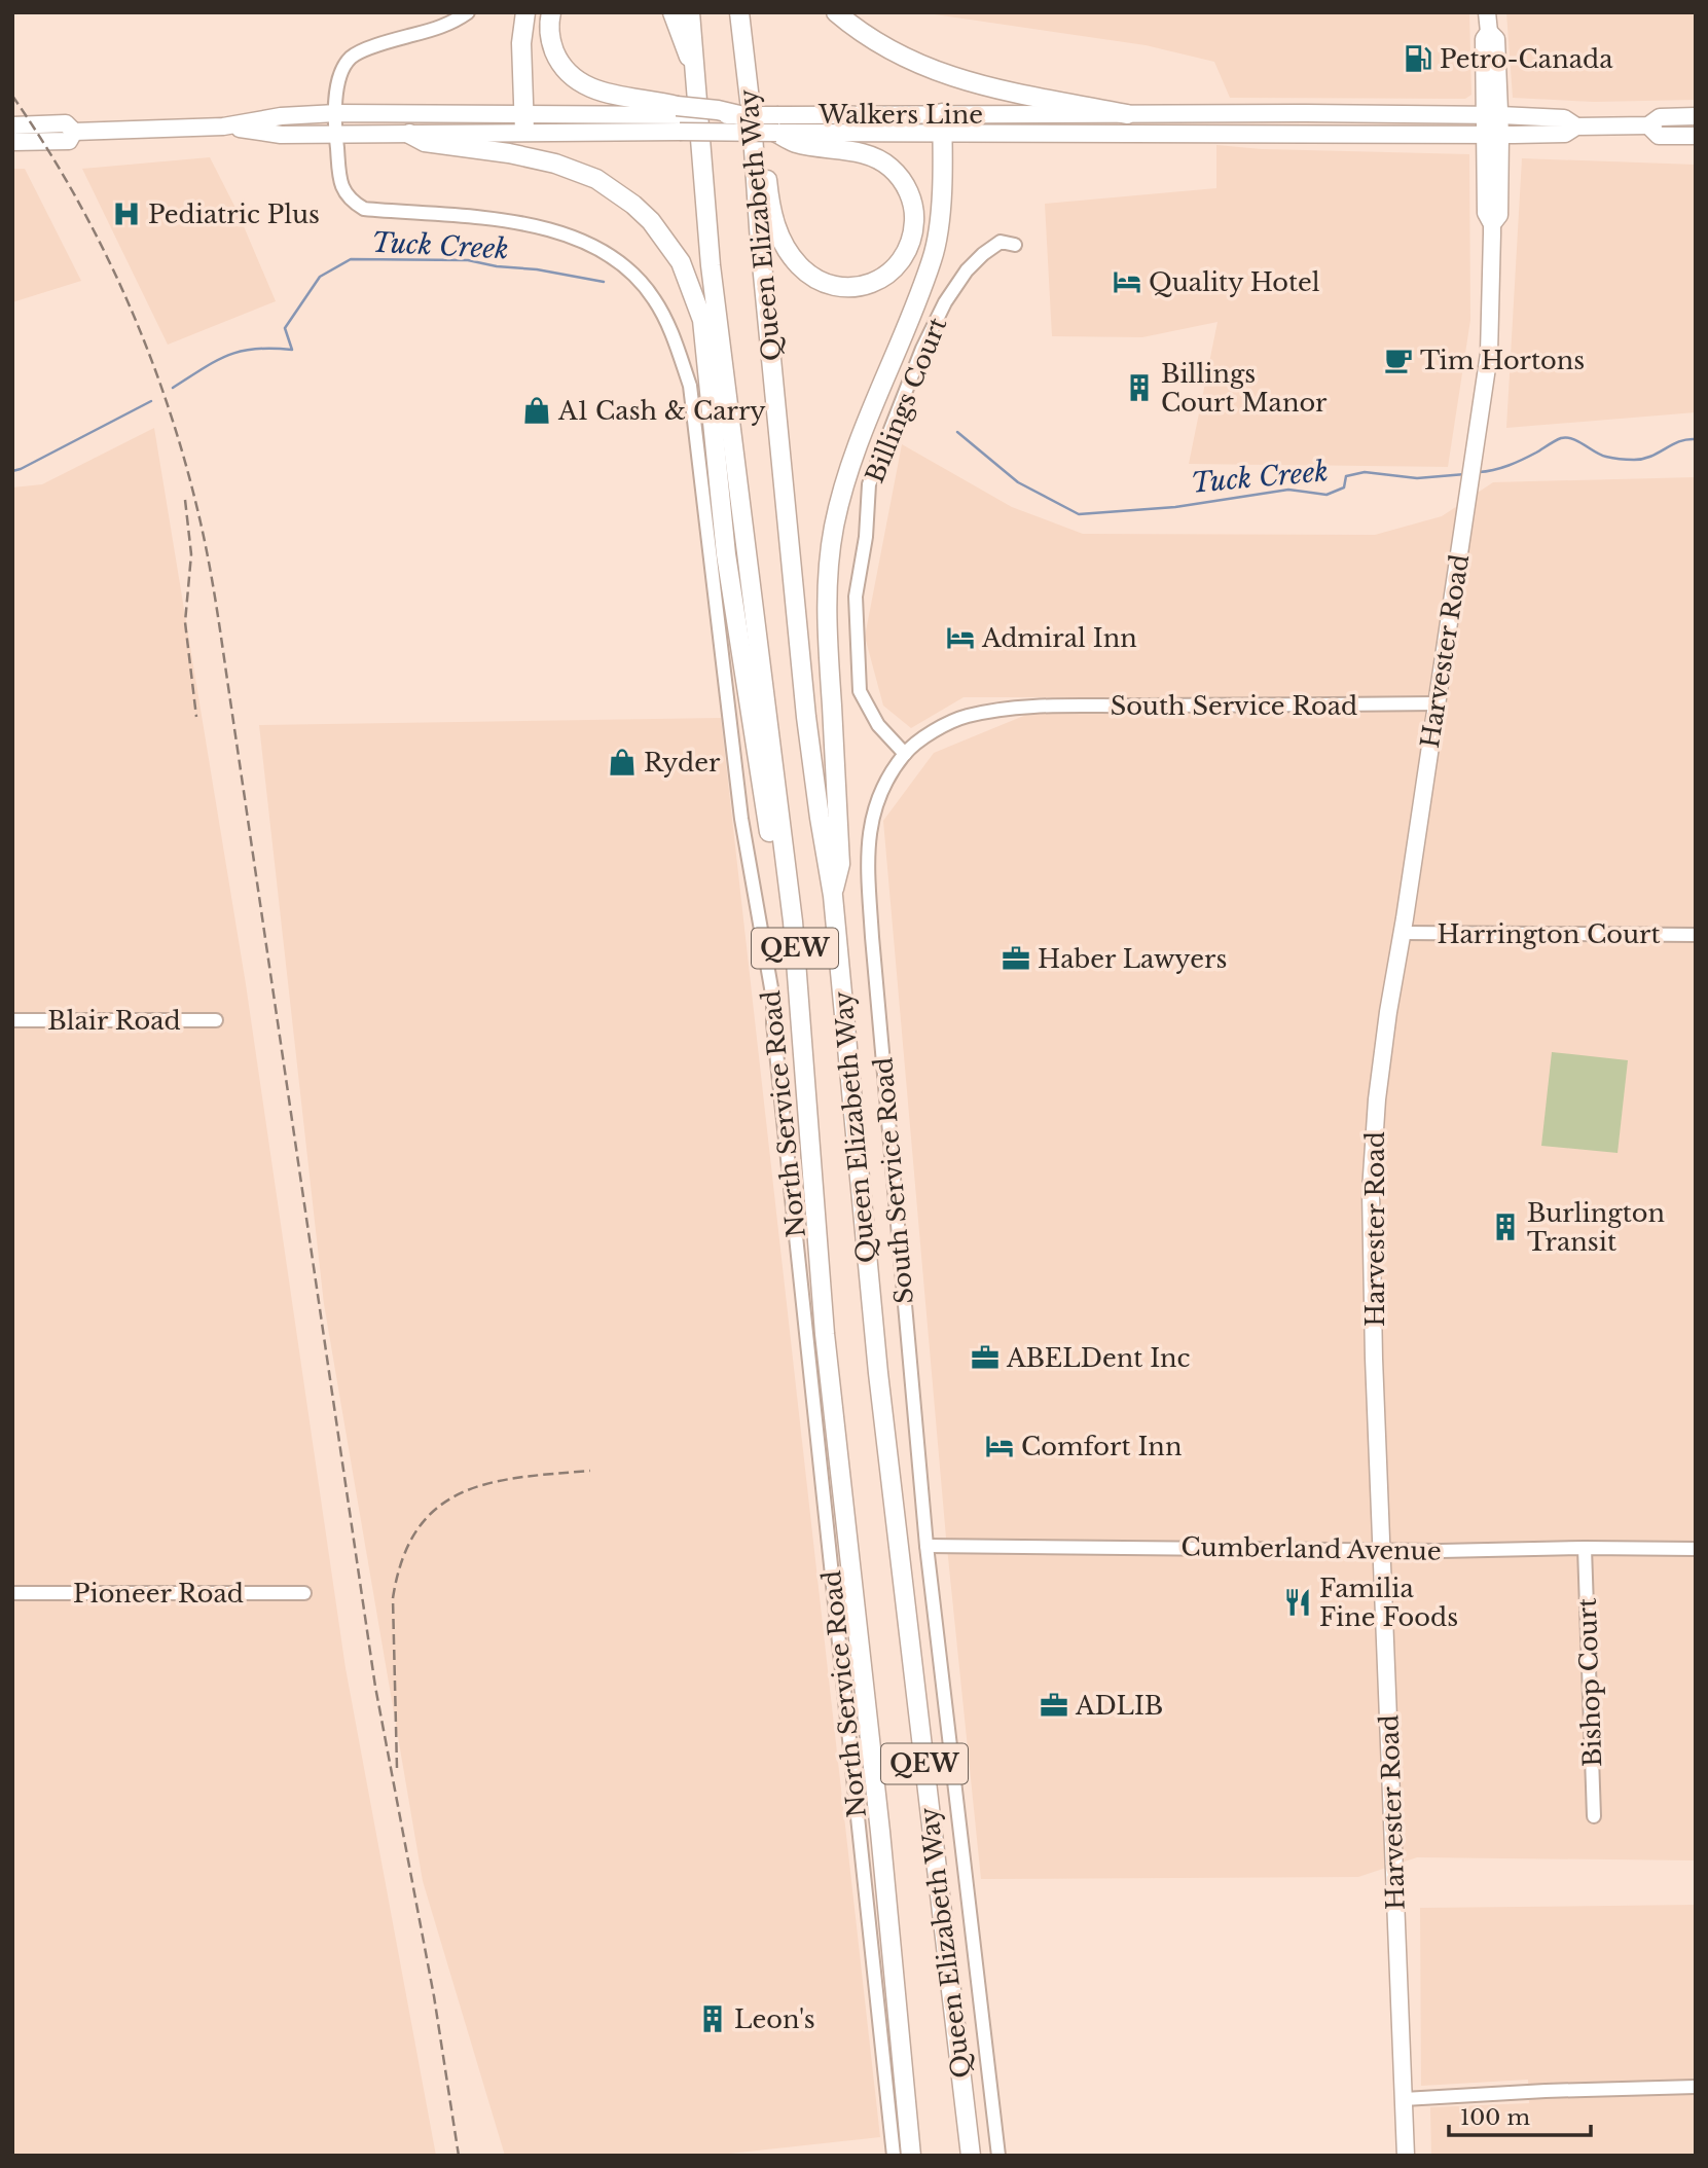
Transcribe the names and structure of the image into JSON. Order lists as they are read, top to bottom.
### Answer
{
  "streets": {
    "highway": ["Queen Elizabeth Way", "QEW"],
    "main road": ["Walkers Line", "Harvester Road"],
    "street": [
      "Billings Court",
      "South Service Road",
      "Harrington Court",
      "Blair Road",
      "North Service Road",
      "Cumberland Avenue",
      "Pioneer Road",
      "Bishop Court"
    ]
  },
  "crossings": [
    ["Walkers Line", "Queen Elizabeth Way"],
    ["Walkers Line", "Harvester Road"],
    ["Walkers Line", "North Service Road"],
    ["Billings Court", "South Service Road"],
    ["Harvester Road", "South Service Road"],
    ["Harvester Road", "Harrington Court"],
    ["Harvester Road", "Cumberland Avenue"],
    ["South Service Road", "Cumberland Avenue"],
    ["Cumberland Avenue", "Bishop Court"]
  ],
  "water": ["Tuck Creek"],
  "places": {
    "fuel station": ["Petro-Canada"],
    "hospital": ["Pediatric Plus"],
    "hotel": ["Quality Hotel", "Admiral Inn", "Comfort Inn"],
    "cafe": ["Tim Hortons"],
    "building": ["Billings Court Manor", "Burlington Transit", "Leon's"],
    "shop": ["A1 Cash & Carry", "Ryder"],
    "office": ["Haber Lawyers", "ABELDent Inc", "ADLIB"],
    "restaurant": ["Familia Fine Foods"]
  },
  "scale_bar": "100 m"
}
